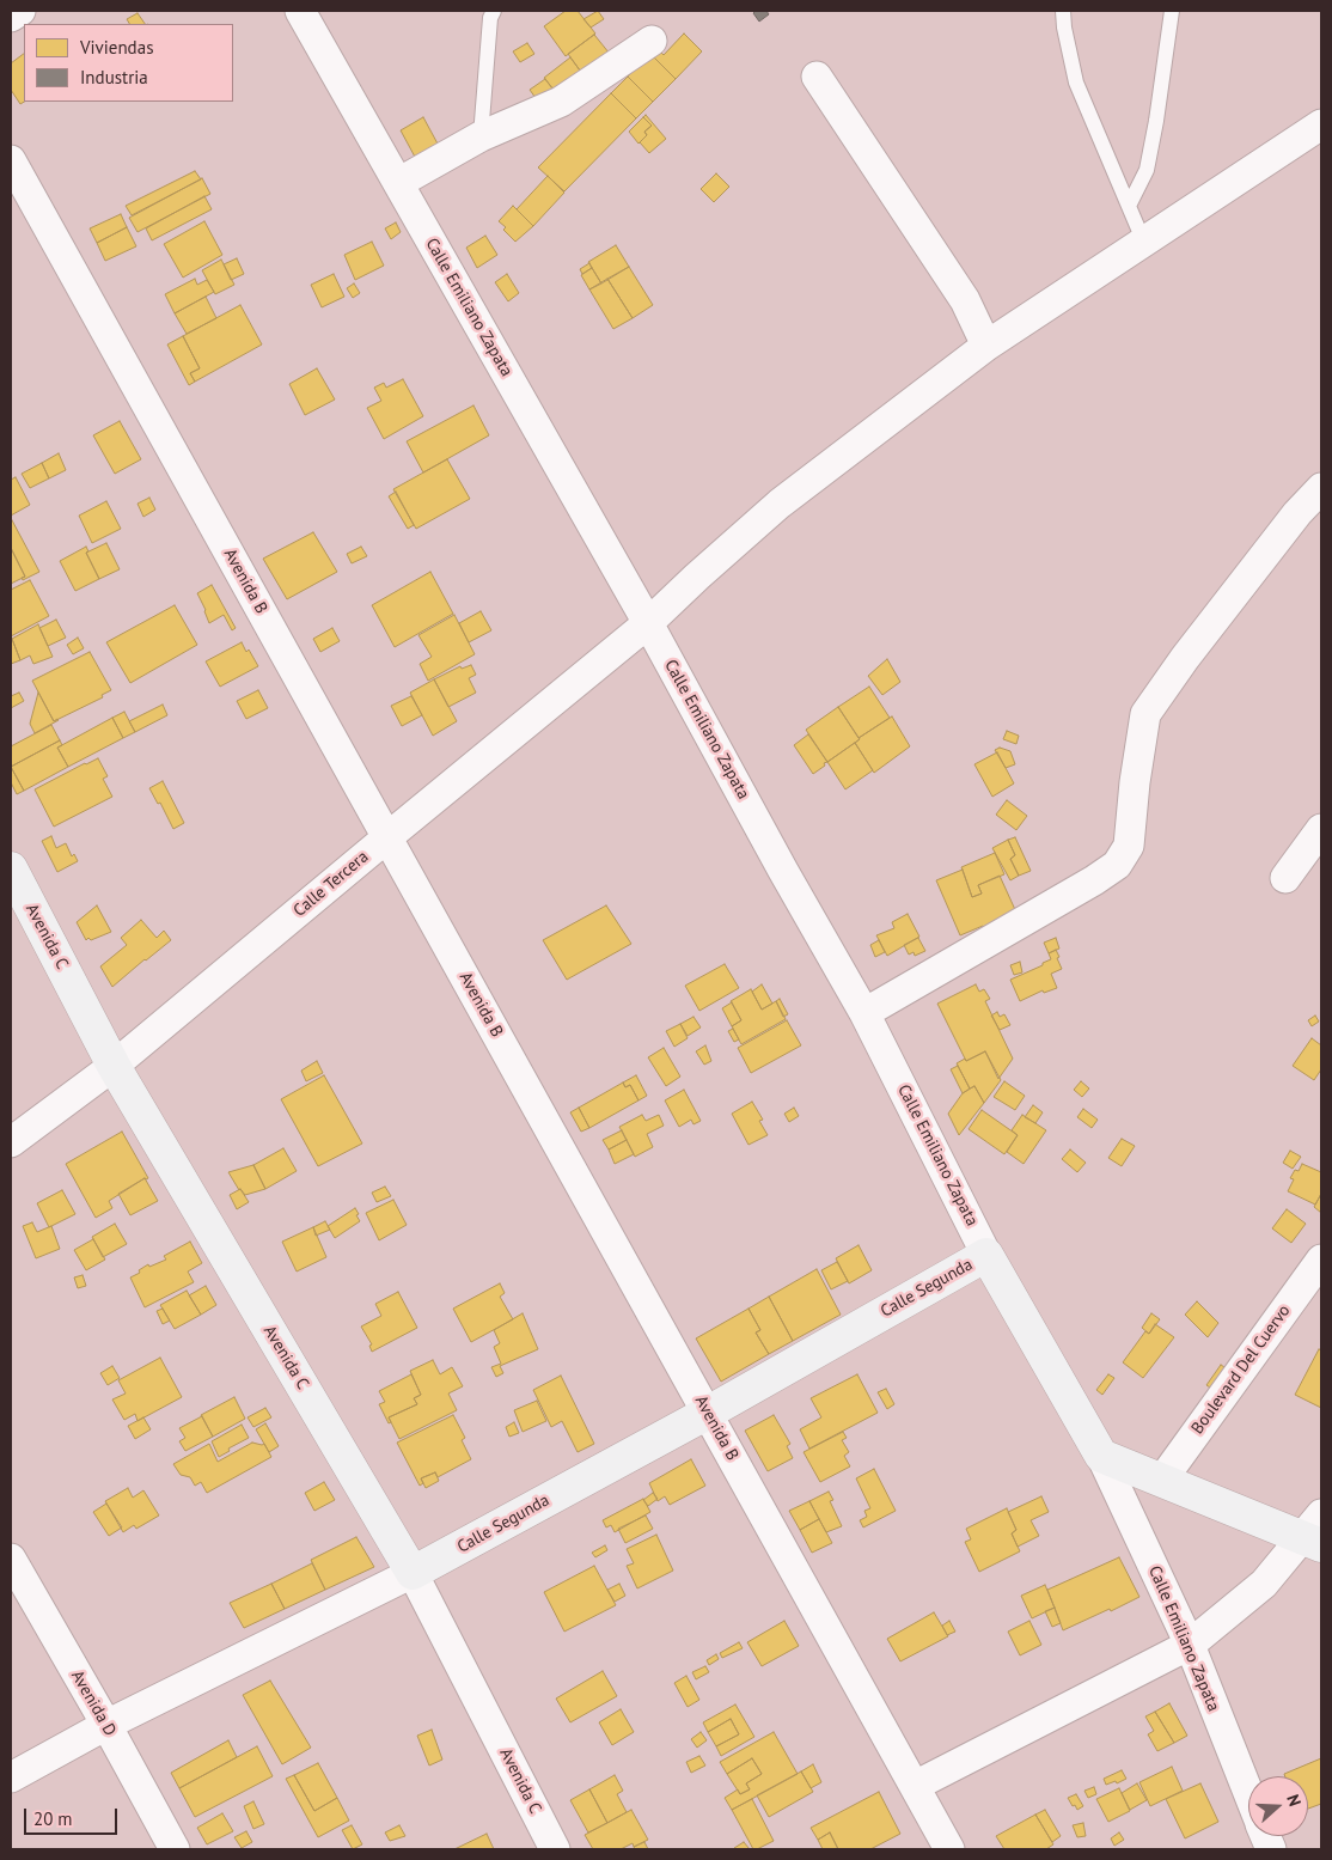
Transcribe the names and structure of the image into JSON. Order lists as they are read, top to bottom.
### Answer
{
  "streets": {
    "main road": ["Calle Emiliano Zapata", "Avenida C", "Calle Segunda"],
    "street": [
      "Avenida B",
      "Calle Tercera",
      "Boulevard Del Cuervo",
      "Avenida D"
    ]
  },
  "crossings": [
    ["Calle Emiliano Zapata", "Calle Tercera"],
    ["Calle Emiliano Zapata", "Calle Segunda"],
    ["Avenida B", "Calle Tercera"],
    ["Avenida B", "Calle Segunda"],
    ["Calle Tercera", "Avenida C"],
    ["Avenida C", "Calle Segunda"],
    ["Calle Segunda", "Avenida D"]
  ],
  "legend": ["Viviendas", "Industria"],
  "scale_bar": "20 m",
  "north": "right"
}
